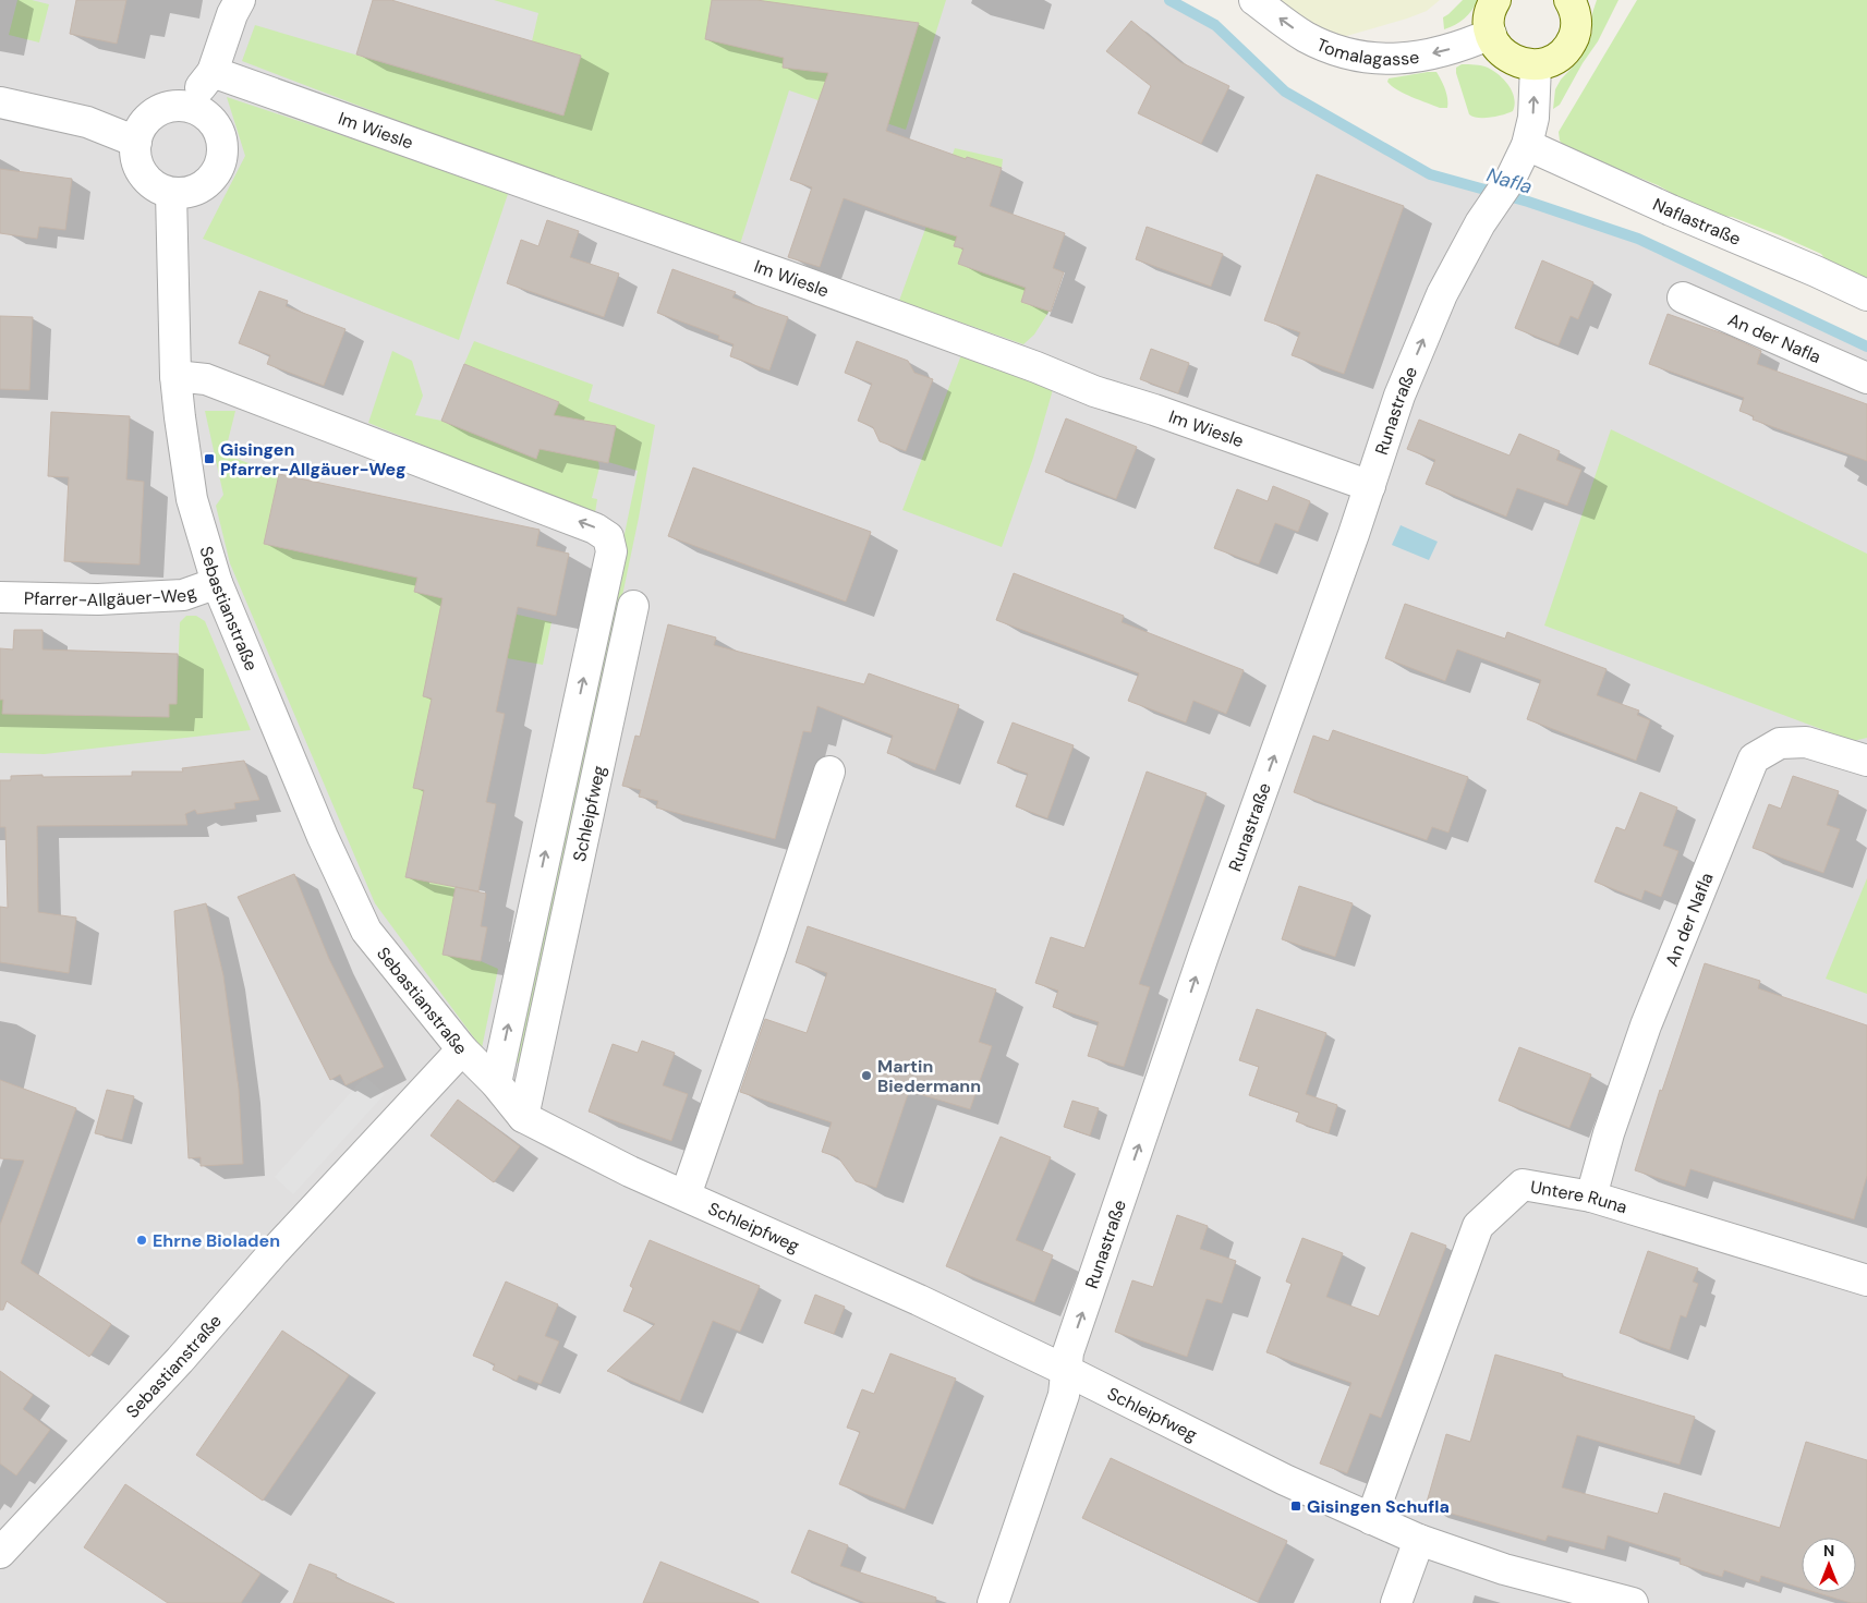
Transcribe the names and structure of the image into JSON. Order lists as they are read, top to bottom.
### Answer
{
  "streets": {
    "street": [
      "Tomalagasse",
      "Im Wiesle",
      "Naflastraße",
      "An der Nafla",
      "Runastraße",
      "Pfarrer-Allgäuer-Weg",
      "Sebastianstraße",
      "Schleipfweg",
      "Untere Runa"
    ]
  },
  "crossings": [
    ["Im Wiesle", "Runastraße"],
    ["Naflastraße", "Runastraße"],
    ["An der Nafla", "Untere Runa"],
    ["Runastraße", "Schleipfweg"],
    ["Pfarrer-Allgäuer-Weg", "Sebastianstraße"],
    ["Sebastianstraße", "Schleipfweg"],
    ["Schleipfweg", "Untere Runa"]
  ],
  "one_way": ["Tomalagasse", "Runastraße"],
  "water": ["Nafla"],
  "places": {
    "transit": ["Gisingen Pfarrer-Allgäuer-Weg", "Gisingen Schufla"],
    "other": ["Martin Biedermann", "Ehrne Bioladen"]
  },
  "north": "top"
}
